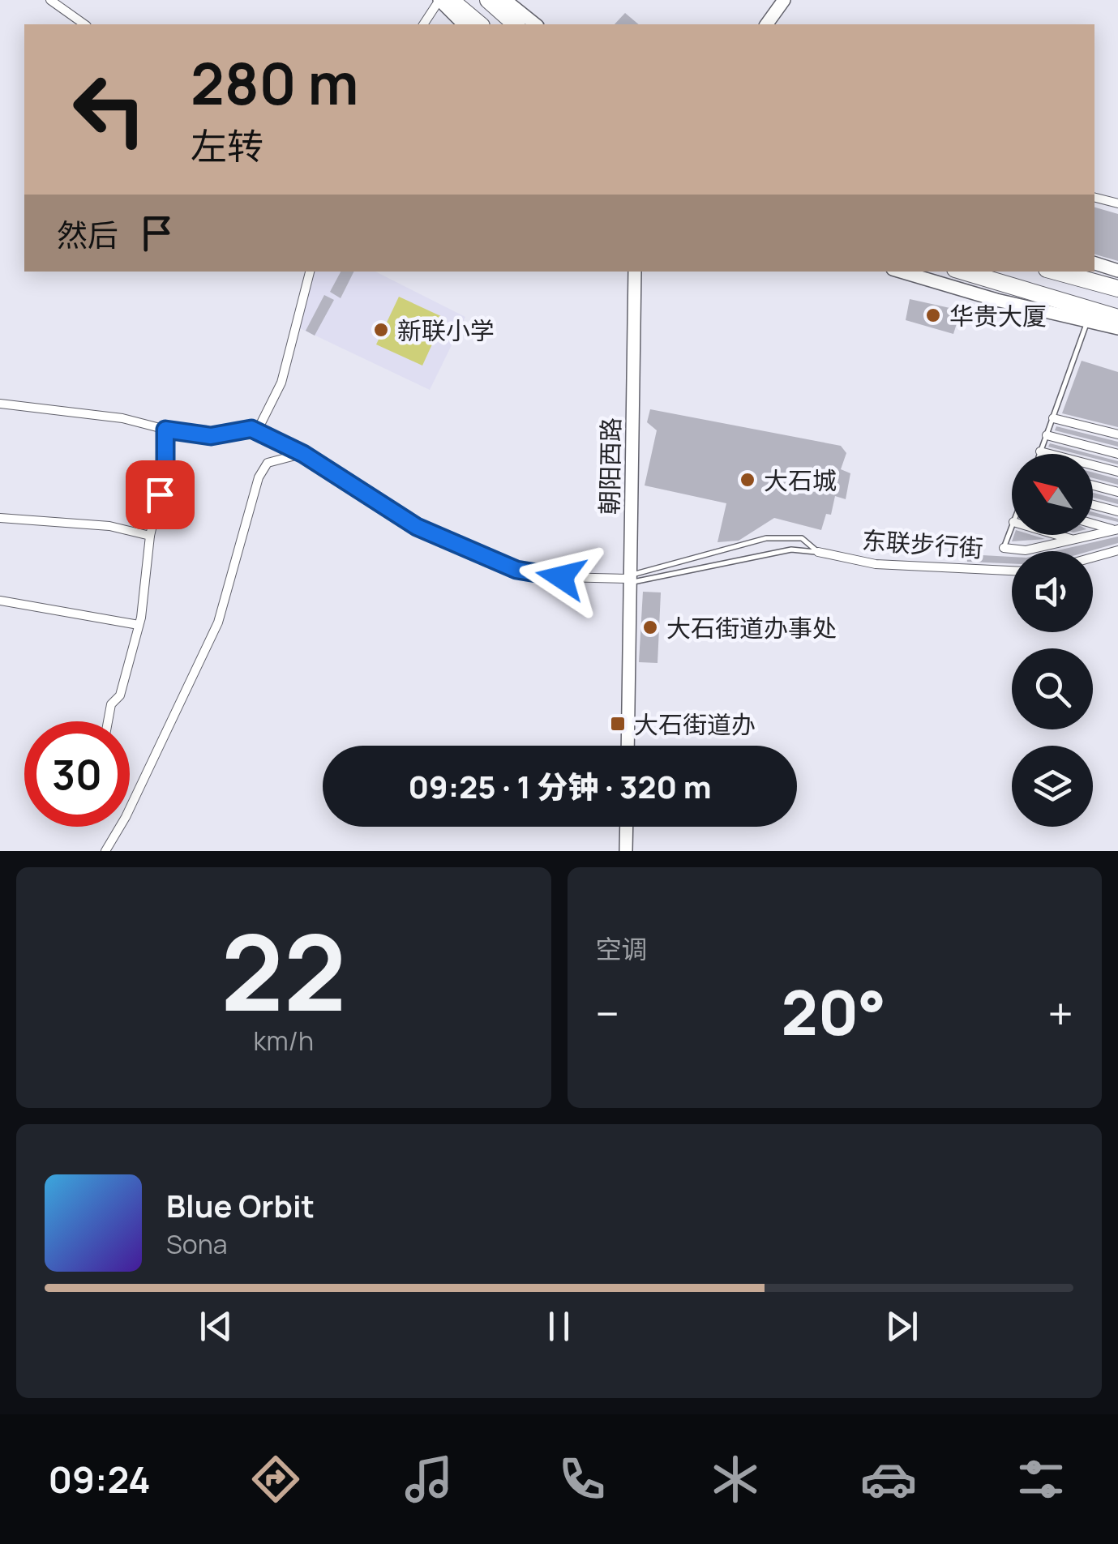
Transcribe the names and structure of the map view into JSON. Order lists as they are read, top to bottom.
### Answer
{
  "streets": {
    "street": ["朝阳西路", "东联步行街"]
  },
  "places": {
    "other": [
      "华贵大厦",
      "新联小学",
      "大石城",
      "大石街道办事处"
    ],
    "transit": ["大石街道办"]
  },
  "north": "top left",
  "page": {
    "turn": ["280 m", "左转"],
    "then": "然后",
    "limit": "30",
    "trip": "09:25 · 1 分钟 · 320 m",
    "tile": [
      ["22", "km/h"],
      "空调"
    ],
    "heat": ["−", "20°", "+"],
    "song": ["Blue Orbit", "Sona"],
    "tabs": "09:24"
  }
}
